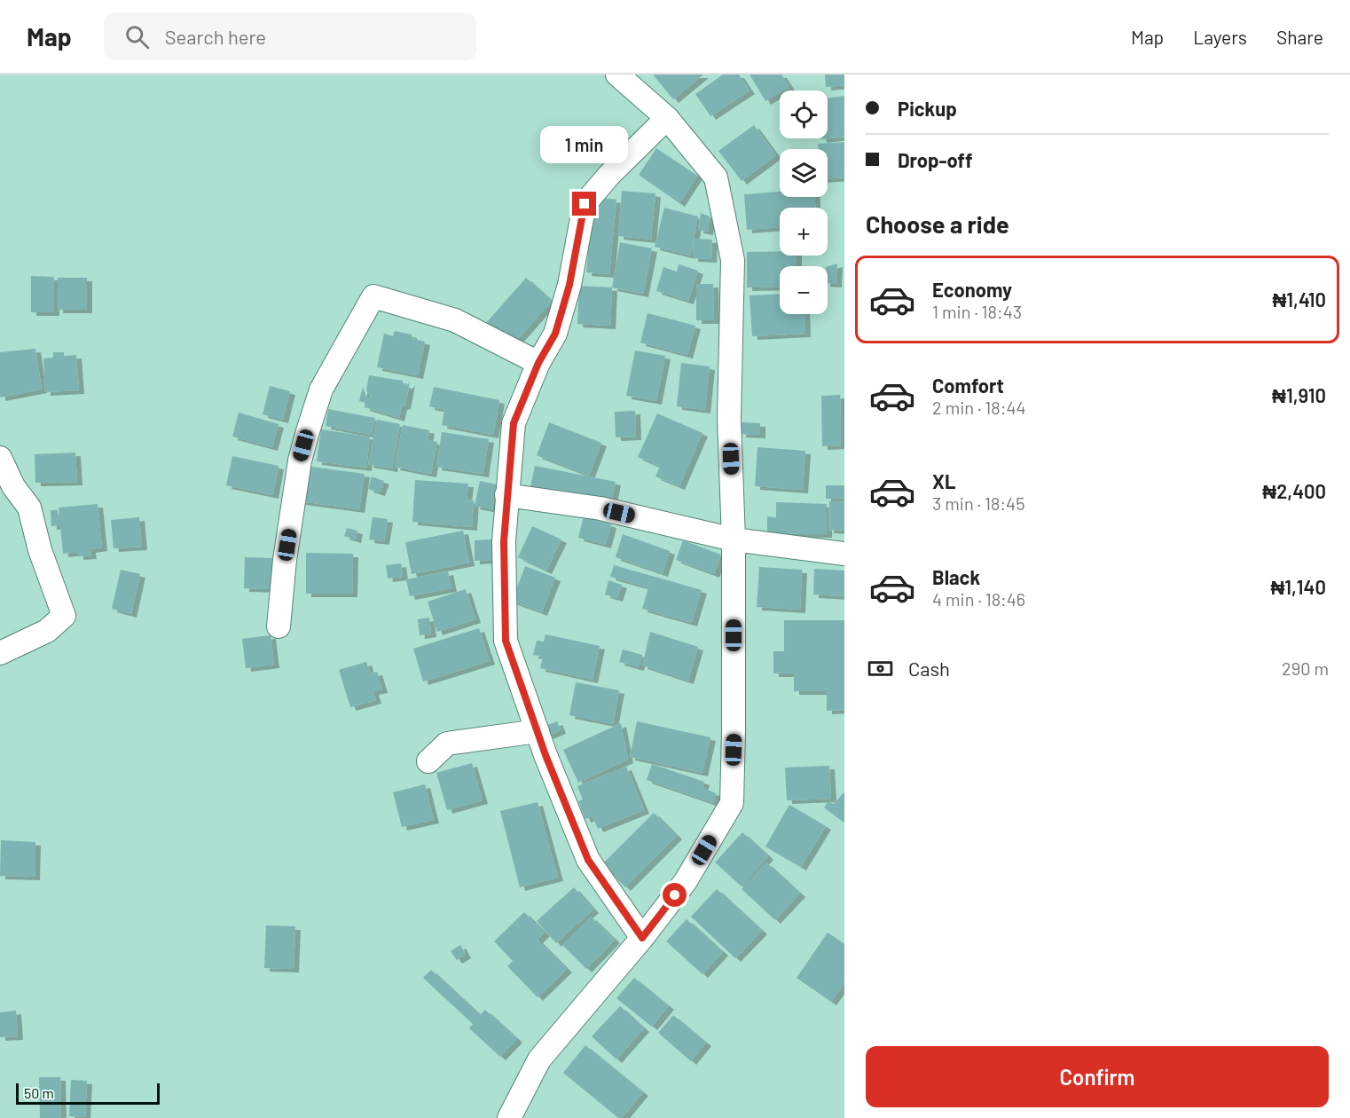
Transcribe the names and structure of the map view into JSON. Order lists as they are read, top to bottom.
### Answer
{
  "scale_bar": "50 m",
  "page": {
    "header": "Map",
    "search": "Search here",
    "nav": ["Map", "Layers", "Share"],
    "banner": ["Pickup", "Drop-off"],
    "map_buttons": ["+", "−"],
    "bubble": "1 min",
    "heading": "Choose a ride",
    "list": [
      {
        "name": "Economy",
        "note": "1 min · 18:43",
        "value": "₦1,410"
      },
      {
        "name": "Comfort",
        "note": "2 min · 18:44",
        "value": "₦1,910"
      },
      {
        "name": "XL",
        "note": "3 min · 18:45",
        "value": "₦2,400"
      },
      {
        "name": "Black",
        "note": "4 min · 18:46",
        "value": "₦1,140"
      }
    ],
    "pay": ["Cash", "290 m"],
    "buttons": "Confirm",
    "scale": "50 m"
  }
}
